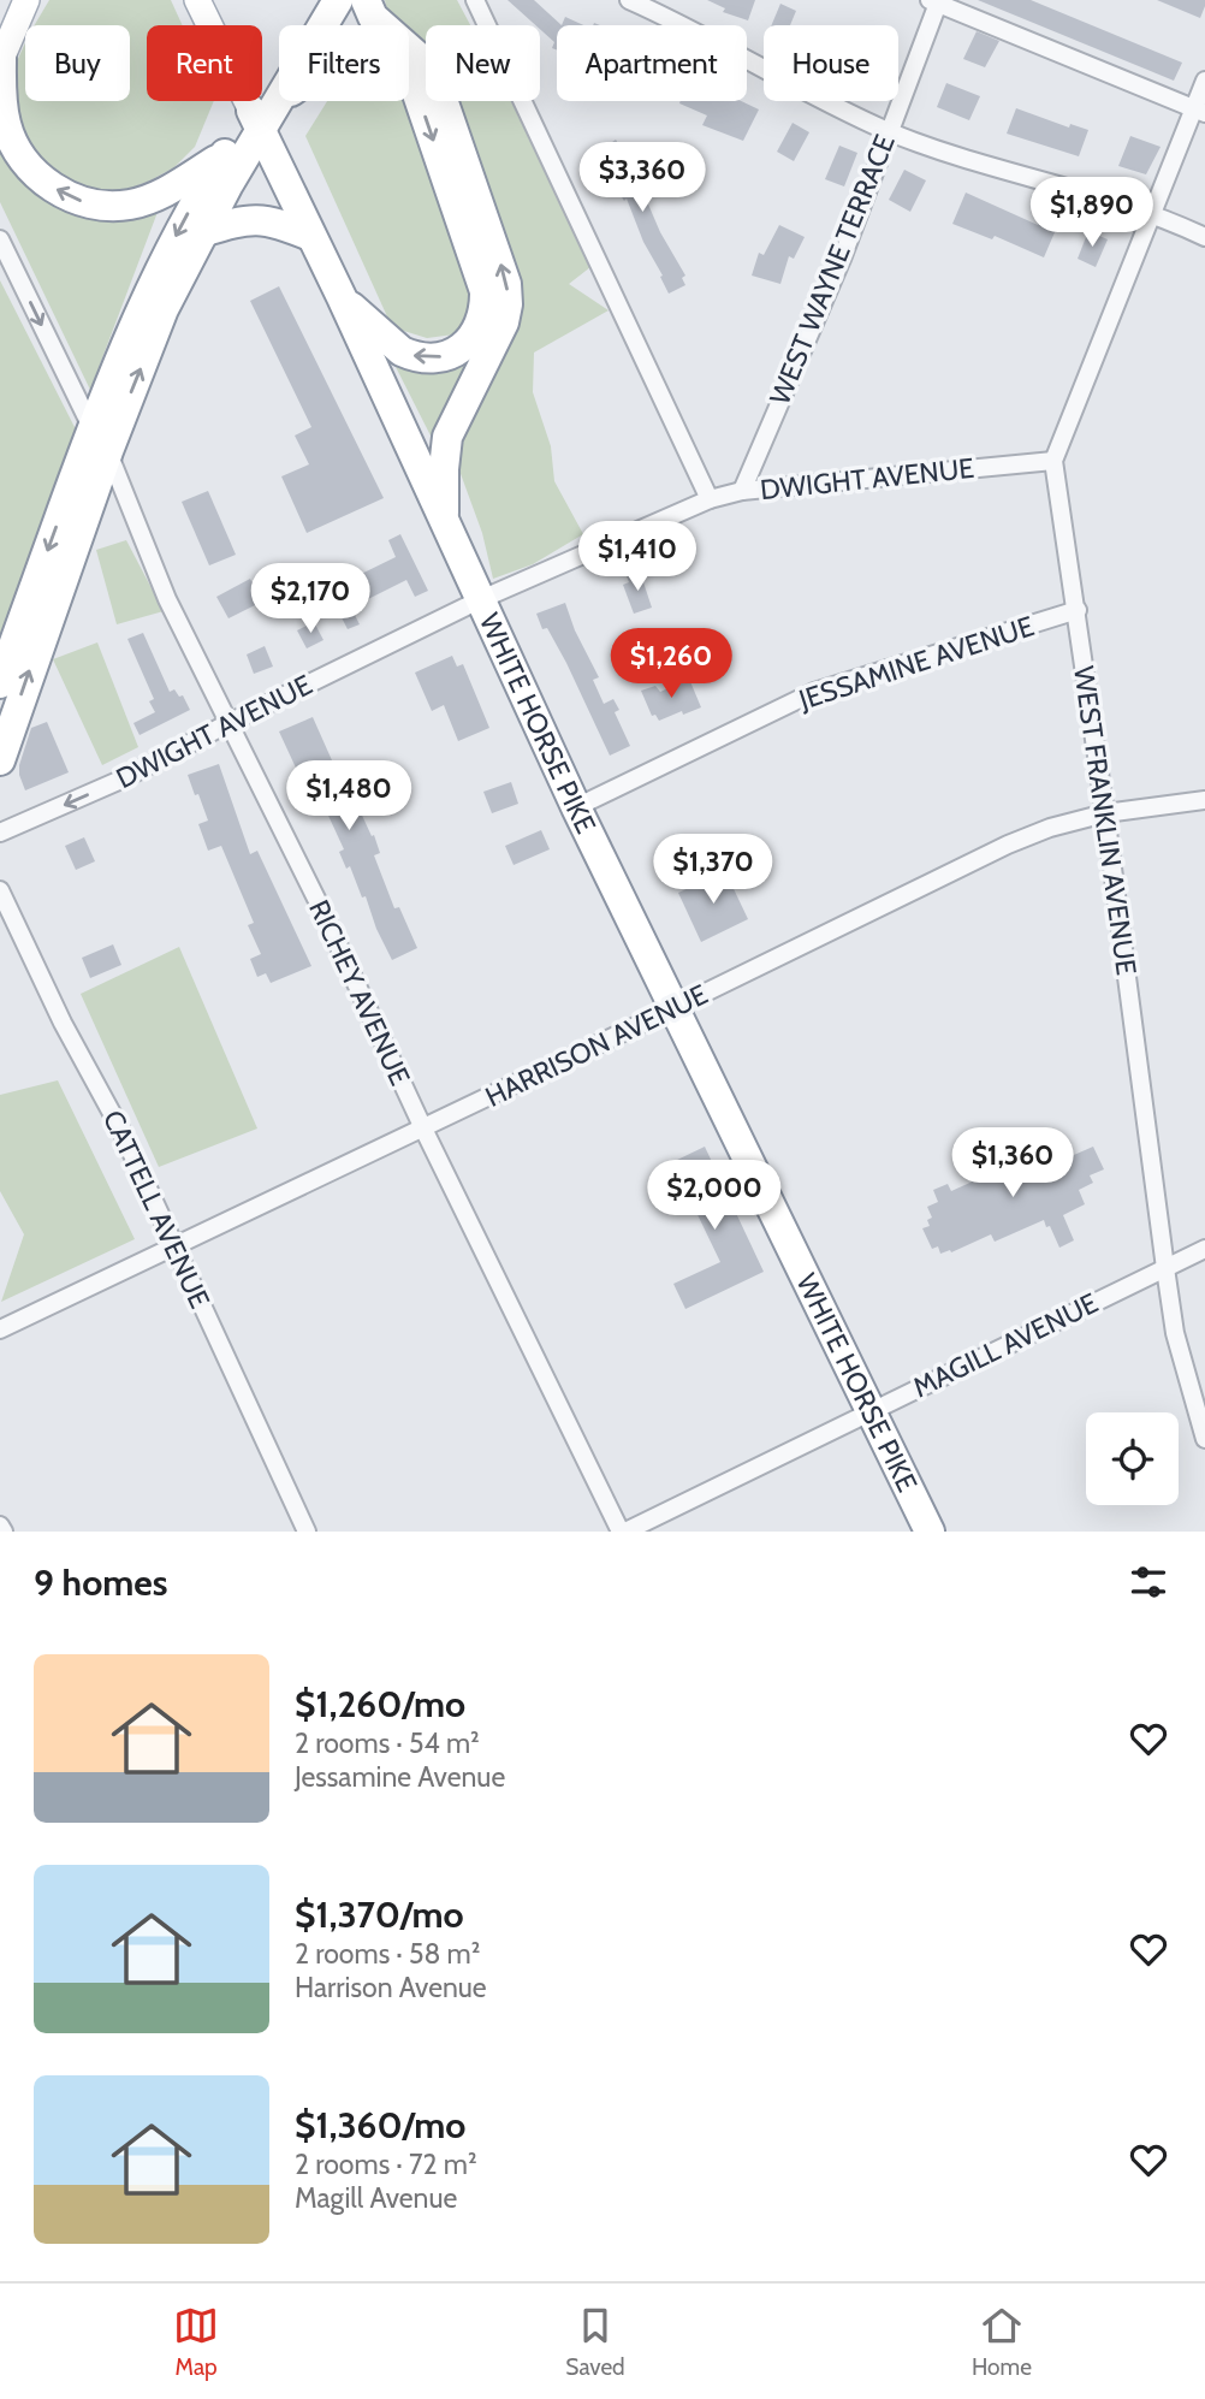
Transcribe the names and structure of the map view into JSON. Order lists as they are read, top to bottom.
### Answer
{
  "streets": {
    "highway": ["WHITE HORSE PIKE"],
    "street": [
      "WEST WAYNE TERRACE",
      "DWIGHT AVENUE",
      "JESSAMINE AVENUE",
      "WEST FRANKLIN AVENUE",
      "RICHEY AVENUE",
      "HARRISON AVENUE",
      "CATTELL AVENUE",
      "MAGILL AVENUE"
    ]
  },
  "crossings": [
    ["WEST WAYNE TERRACE", "DWIGHT AVENUE"],
    ["DWIGHT AVENUE", "WHITE HORSE PIKE"],
    ["DWIGHT AVENUE", "WEST FRANKLIN AVENUE"],
    ["DWIGHT AVENUE", "RICHEY AVENUE"],
    ["JESSAMINE AVENUE", "WHITE HORSE PIKE"],
    ["JESSAMINE AVENUE", "WEST FRANKLIN AVENUE"],
    ["WHITE HORSE PIKE", "HARRISON AVENUE"],
    ["WHITE HORSE PIKE", "MAGILL AVENUE"],
    ["WEST FRANKLIN AVENUE", "HARRISON AVENUE"],
    ["WEST FRANKLIN AVENUE", "MAGILL AVENUE"],
    ["RICHEY AVENUE", "HARRISON AVENUE"],
    ["RICHEY AVENUE", "MAGILL AVENUE"],
    ["HARRISON AVENUE", "CATTELL AVENUE"]
  ],
  "page": {
    "chip": [
      "Buy",
      "Rent",
      "Filters",
      "New",
      "Apartment",
      "House"
    ],
    "price": [
      "$3,360",
      "$1,890",
      "$1,410",
      "$2,170",
      "$1,260",
      "$1,480",
      "$1,370",
      "$1,360",
      "$2,000"
    ],
    "heading": "9 homes",
    "list": [
      {
        "name": "$1,260/mo",
        "note": "2 rooms · 54 m² · Jessamine Avenue"
      },
      {
        "name": "$1,370/mo",
        "note": "2 rooms · 58 m² · Harrison Avenue"
      },
      {
        "name": "$1,360/mo",
        "note": "2 rooms · 72 m² · Magill Avenue"
      }
    ],
    "tabs": ["Map", "Saved", "Home"]
  }
}
